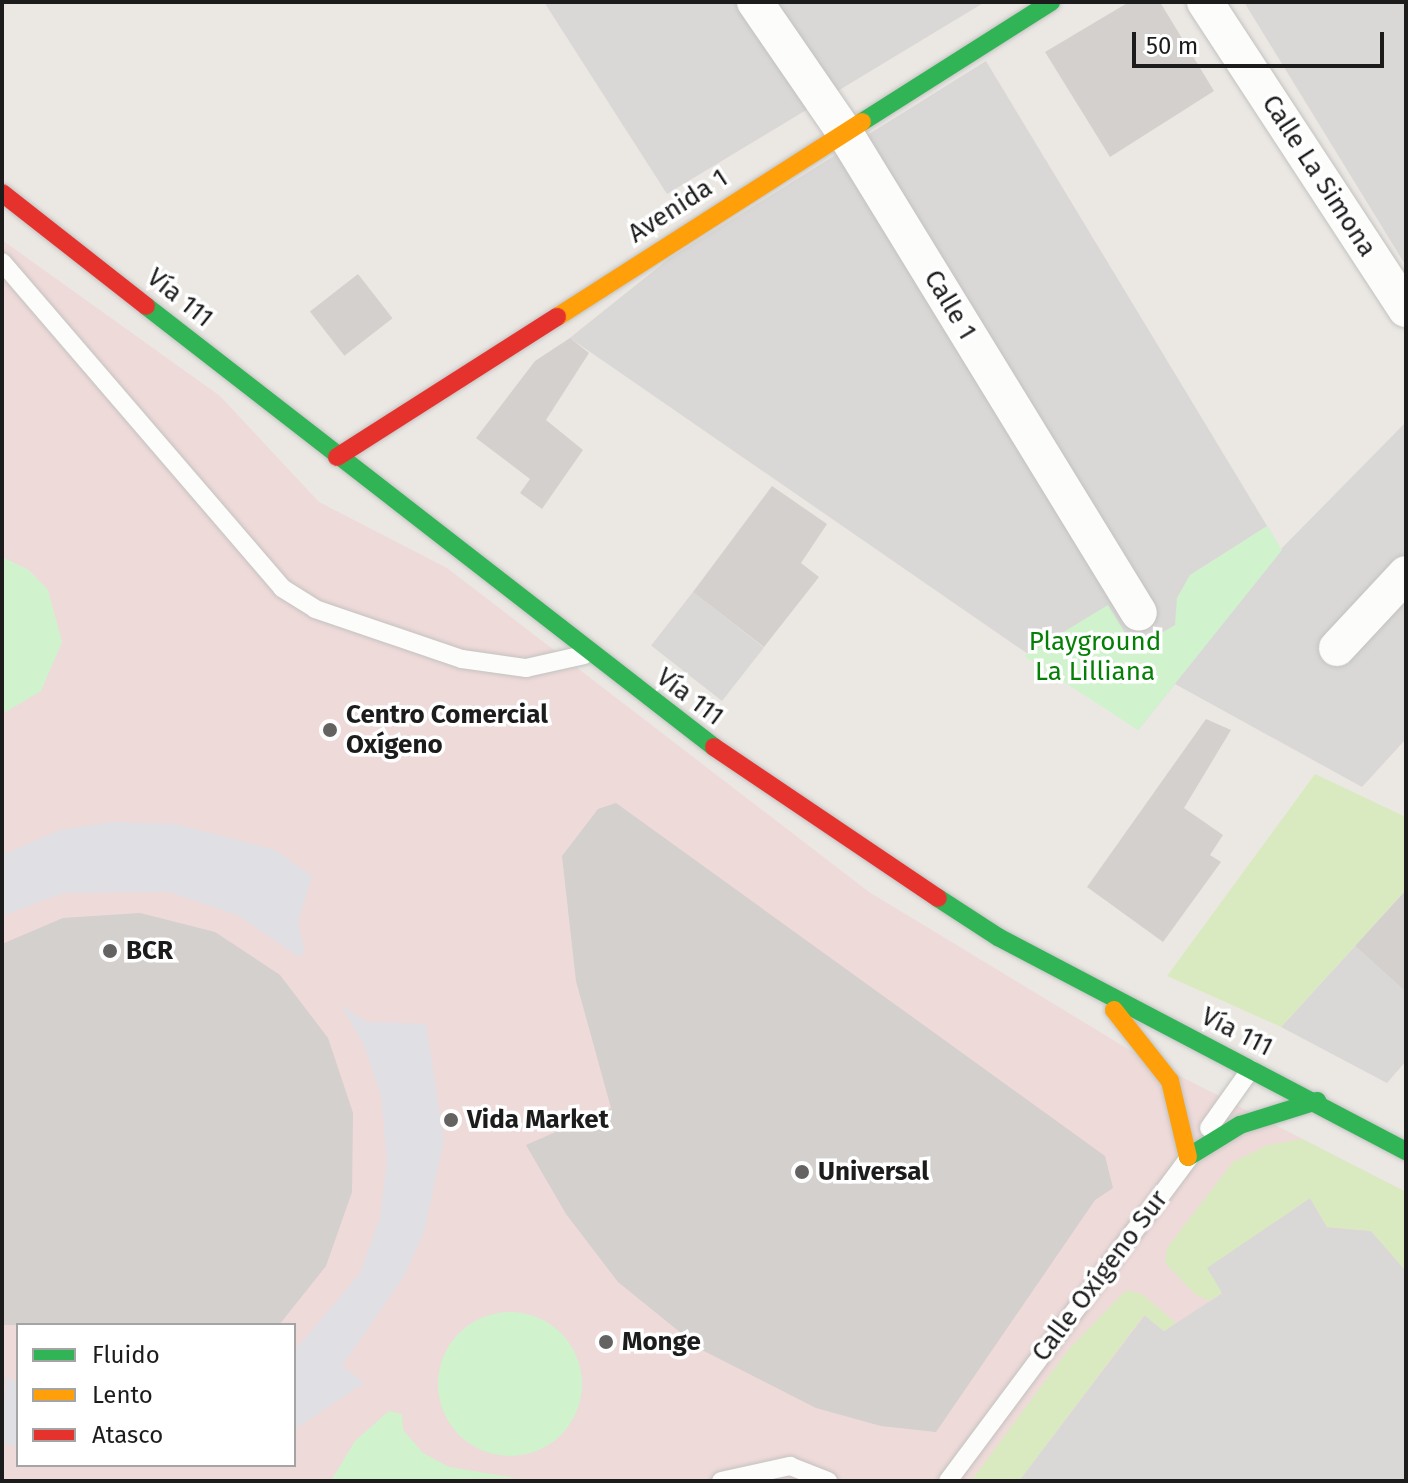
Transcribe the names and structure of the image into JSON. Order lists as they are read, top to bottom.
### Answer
{
  "streets": {
    "main road": ["Avenida 1", "Vía 111"],
    "street": ["Calle La Simona", "Calle 1"],
    "lane": ["Calle Oxígeno Sur"]
  },
  "crossings": [
    ["Avenida 1", "Vía 111"],
    ["Avenida 1", "Calle 1"],
    ["Vía 111", "Calle Oxígeno Sur"]
  ],
  "parks": ["Playground La Lilliana"],
  "places": [
    "Centro Comercial Oxígeno",
    "BCR",
    "Vida Market",
    "Universal",
    "Monge"
  ],
  "legend": ["Fluido", "Lento", "Atasco"],
  "scale_bar": "50 m"
}
